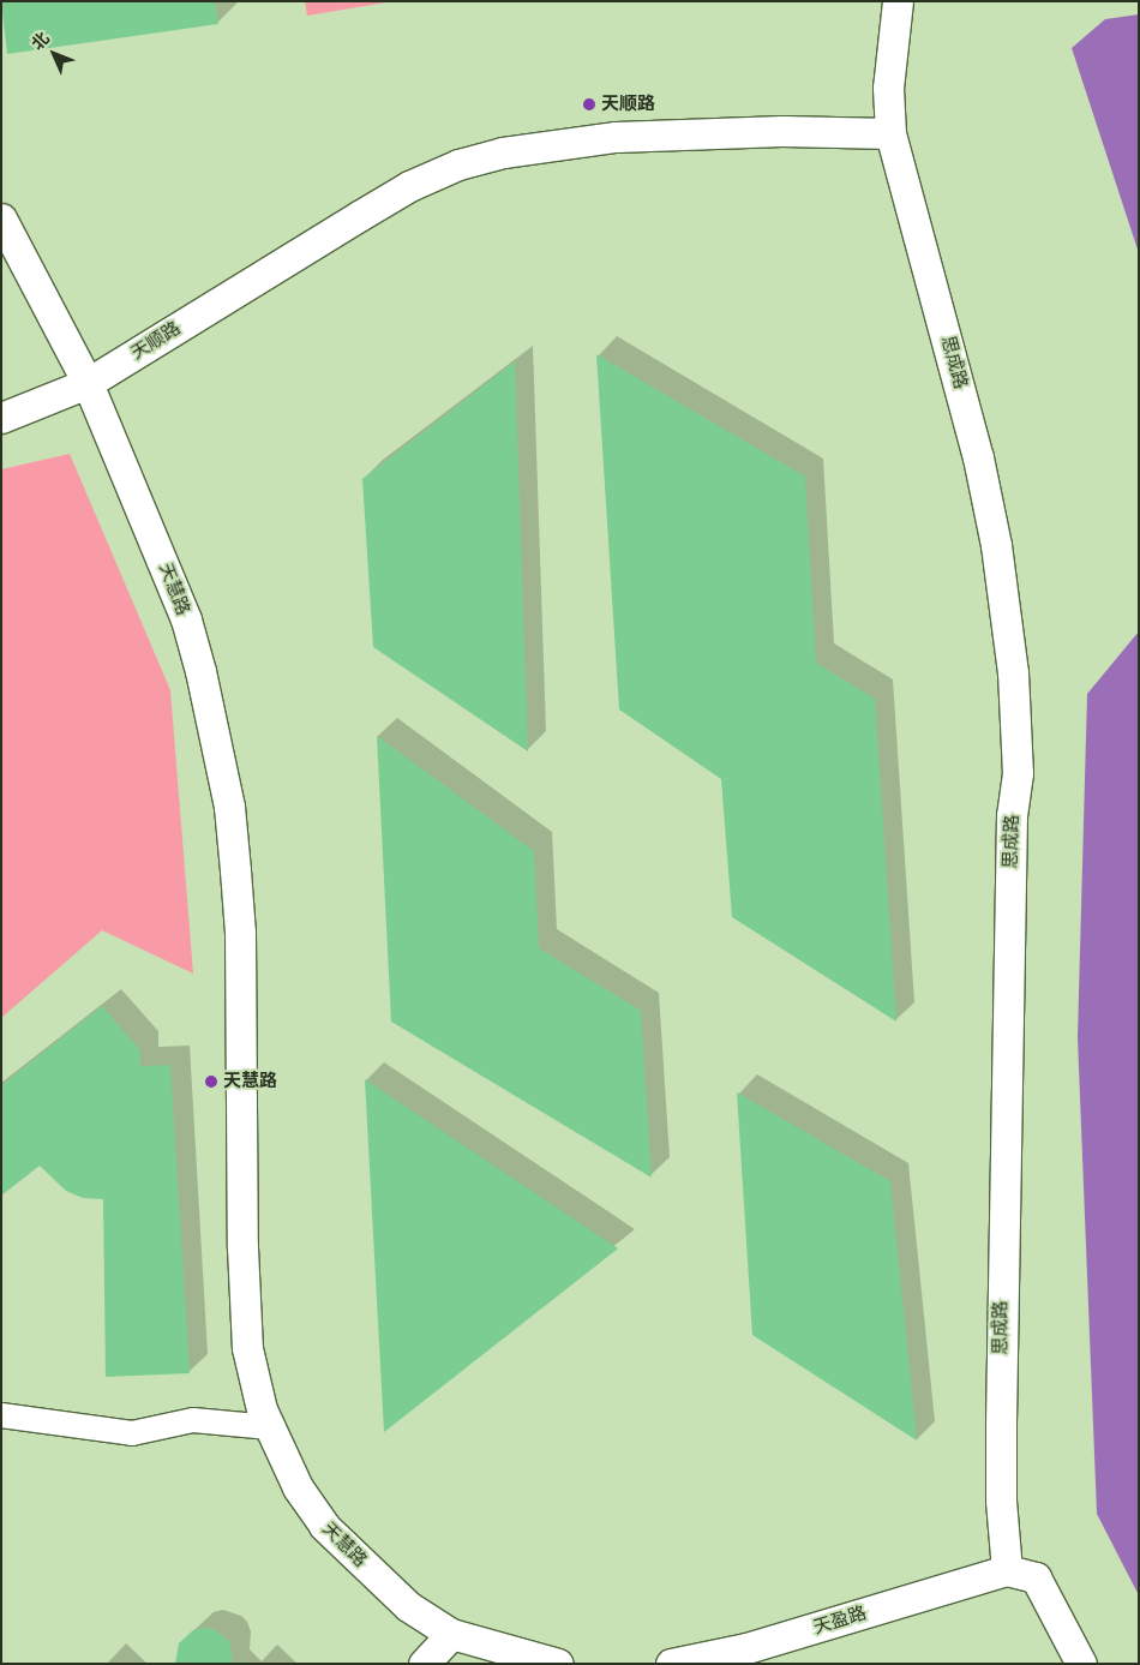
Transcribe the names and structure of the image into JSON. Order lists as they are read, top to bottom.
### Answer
{
  "streets": {
    "street": [
      "天顺路",
      "思成路",
      "天慧路",
      "天盈路"
    ]
  },
  "crossings": [
    ["天顺路", "思成路"],
    ["天顺路", "天慧路"],
    ["思成路", "天盈路"]
  ],
  "places": ["天顺路", "天慧路"],
  "north": "top left"
}
